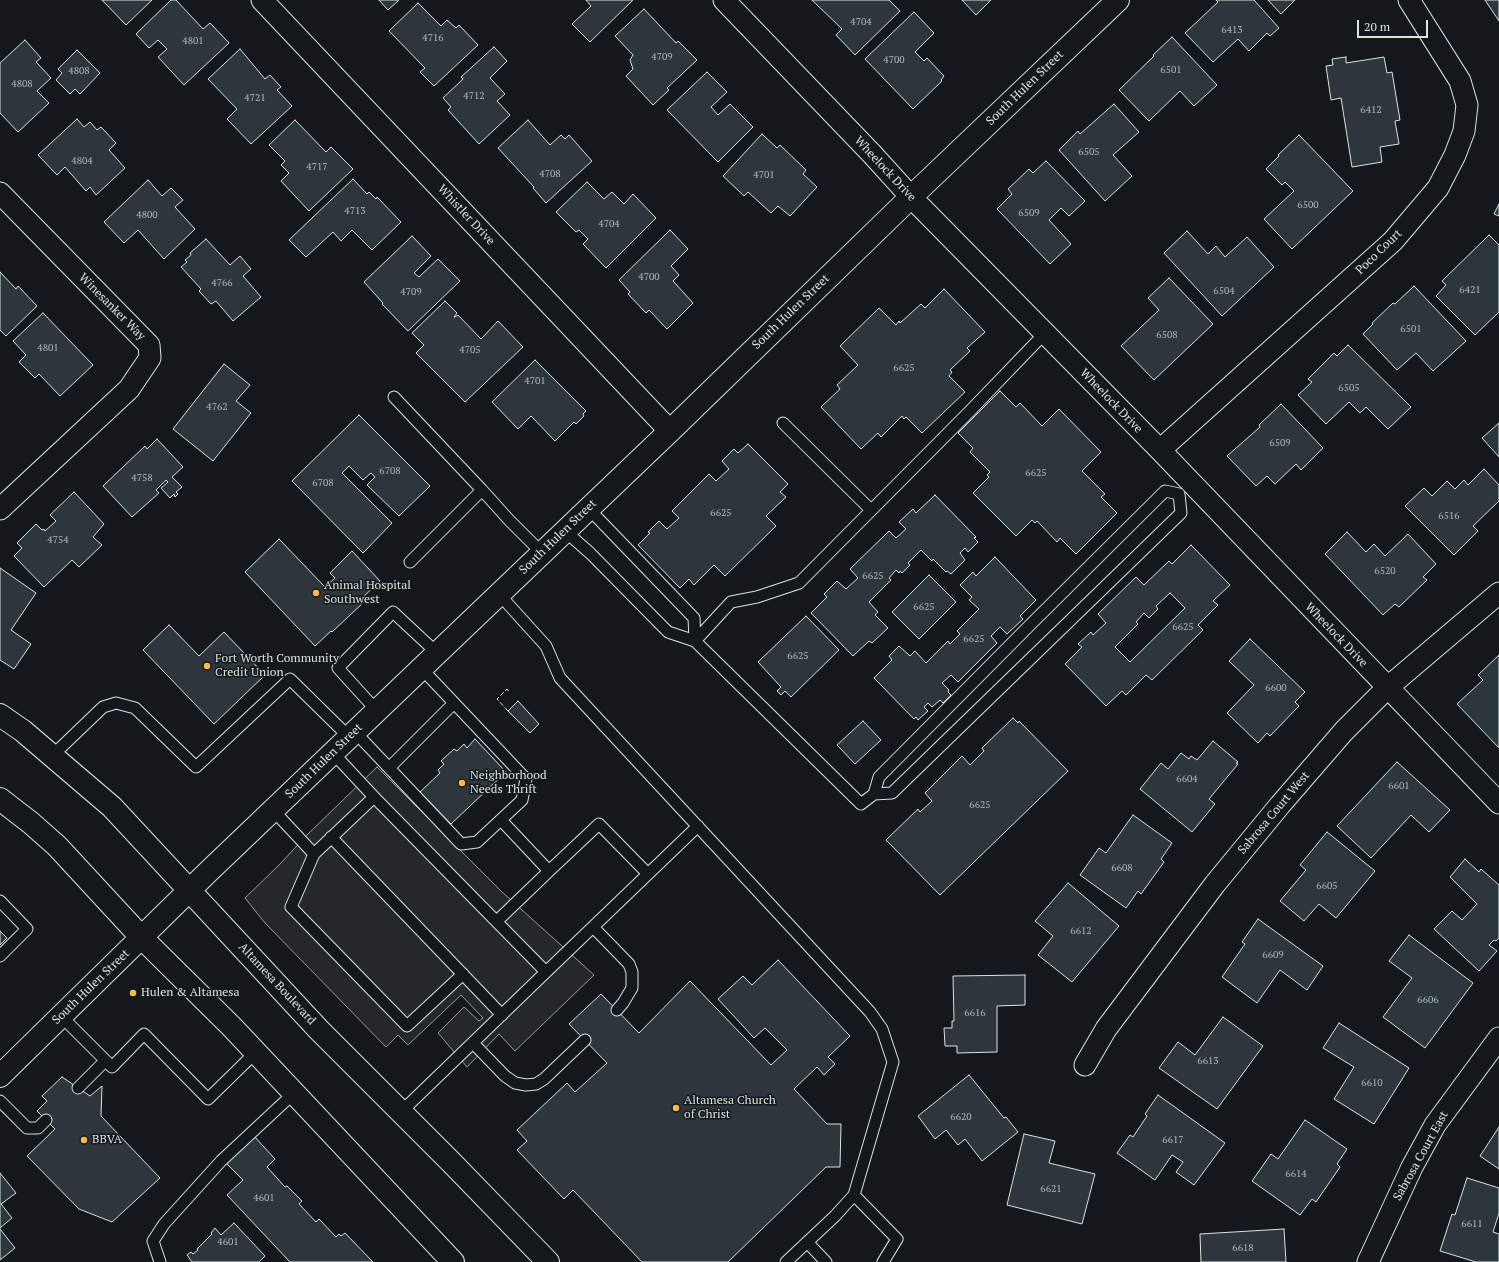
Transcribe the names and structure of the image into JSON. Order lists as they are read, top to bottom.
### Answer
{
  "streets": {
    "main road": ["South Hulen Street", "Altamesa Boulevard"],
    "street": [
      "Wheelock Drive",
      "Whistler Drive",
      "Poco Court",
      "Winesanker Way",
      "Sabrosa Court West",
      "Sabrosa Court East"
    ]
  },
  "crossings": [
    ["South Hulen Street", "Wheelock Drive"],
    ["South Hulen Street", "Whistler Drive"],
    ["South Hulen Street", "Altamesa Boulevard"],
    ["Wheelock Drive", "Poco Court"],
    ["Wheelock Drive", "Sabrosa Court West"]
  ],
  "places": [
    "Animal Hospital Southwest",
    "Fort Worth Community Credit Union",
    "Neighborhood Needs Thrift",
    "Hulen & Altamesa",
    "Altamesa Church of Christ",
    "BBVA"
  ],
  "house_numbers": [
    "4704",
    "6413",
    "4716",
    "4801",
    "4709",
    "4700",
    "6501",
    "4808",
    "4808",
    "4712",
    "4721",
    "6412",
    "6505",
    "4804",
    "4717",
    "4708",
    "4701",
    "6500",
    "4713",
    "6509",
    "4800",
    "4704",
    "4700",
    "4766",
    "6421",
    "6504",
    "4709",
    "6501",
    "6508",
    "4801",
    "4705",
    "6625",
    "4701",
    "6505",
    "4762",
    "6509",
    "6708",
    "6625",
    "4758",
    "6708",
    "6625",
    "6516",
    "4754",
    "6520",
    "6625",
    "6625",
    "6625",
    "6625",
    "6625",
    "6600",
    "6604",
    "6601",
    "6625",
    "6608",
    "6605",
    "6612",
    "6609",
    "6606",
    "6616",
    "6613",
    "6610",
    "6620",
    "6617",
    "6614",
    "6621",
    "4601",
    "6611",
    "4601",
    "6618"
  ],
  "scale_bar": "20 m"
}
